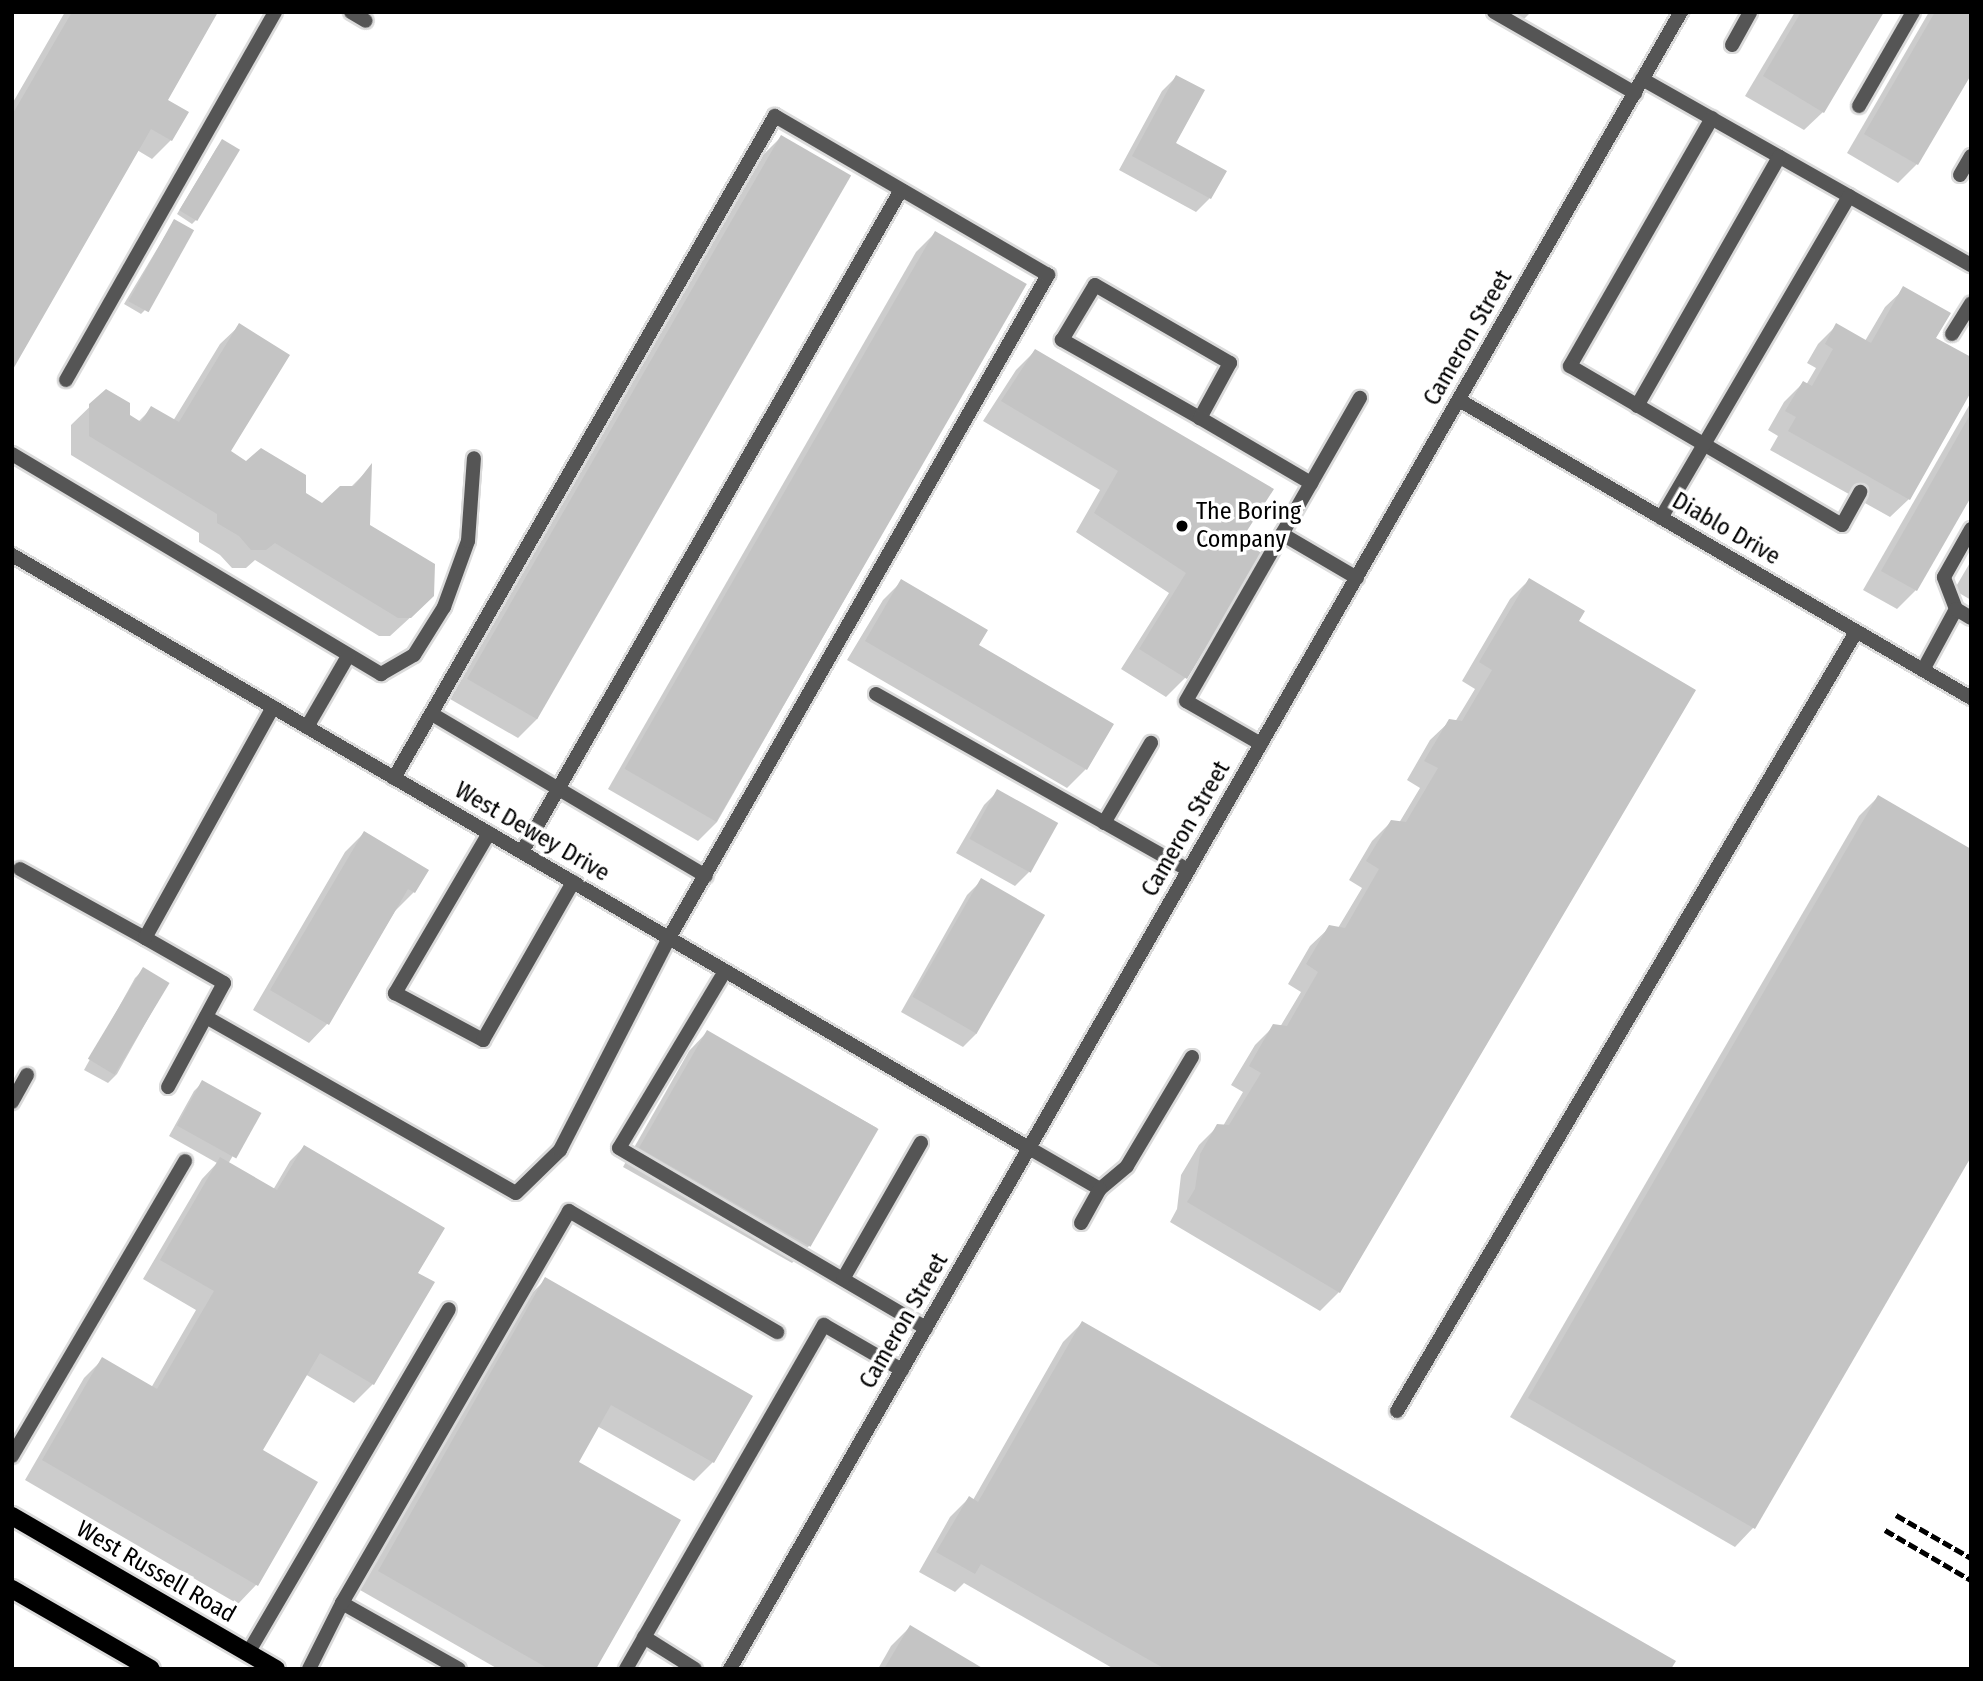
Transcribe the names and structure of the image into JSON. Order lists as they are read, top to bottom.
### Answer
{
  "streets": {
    "main road": ["West Russell Road"],
    "street": ["Cameron Street", "Diablo Drive", "West Dewey Drive"]
  },
  "crossings": [
    ["Cameron Street", "Diablo Drive"],
    ["Cameron Street", "West Dewey Drive"]
  ],
  "places": ["The Boring Company"]
}
